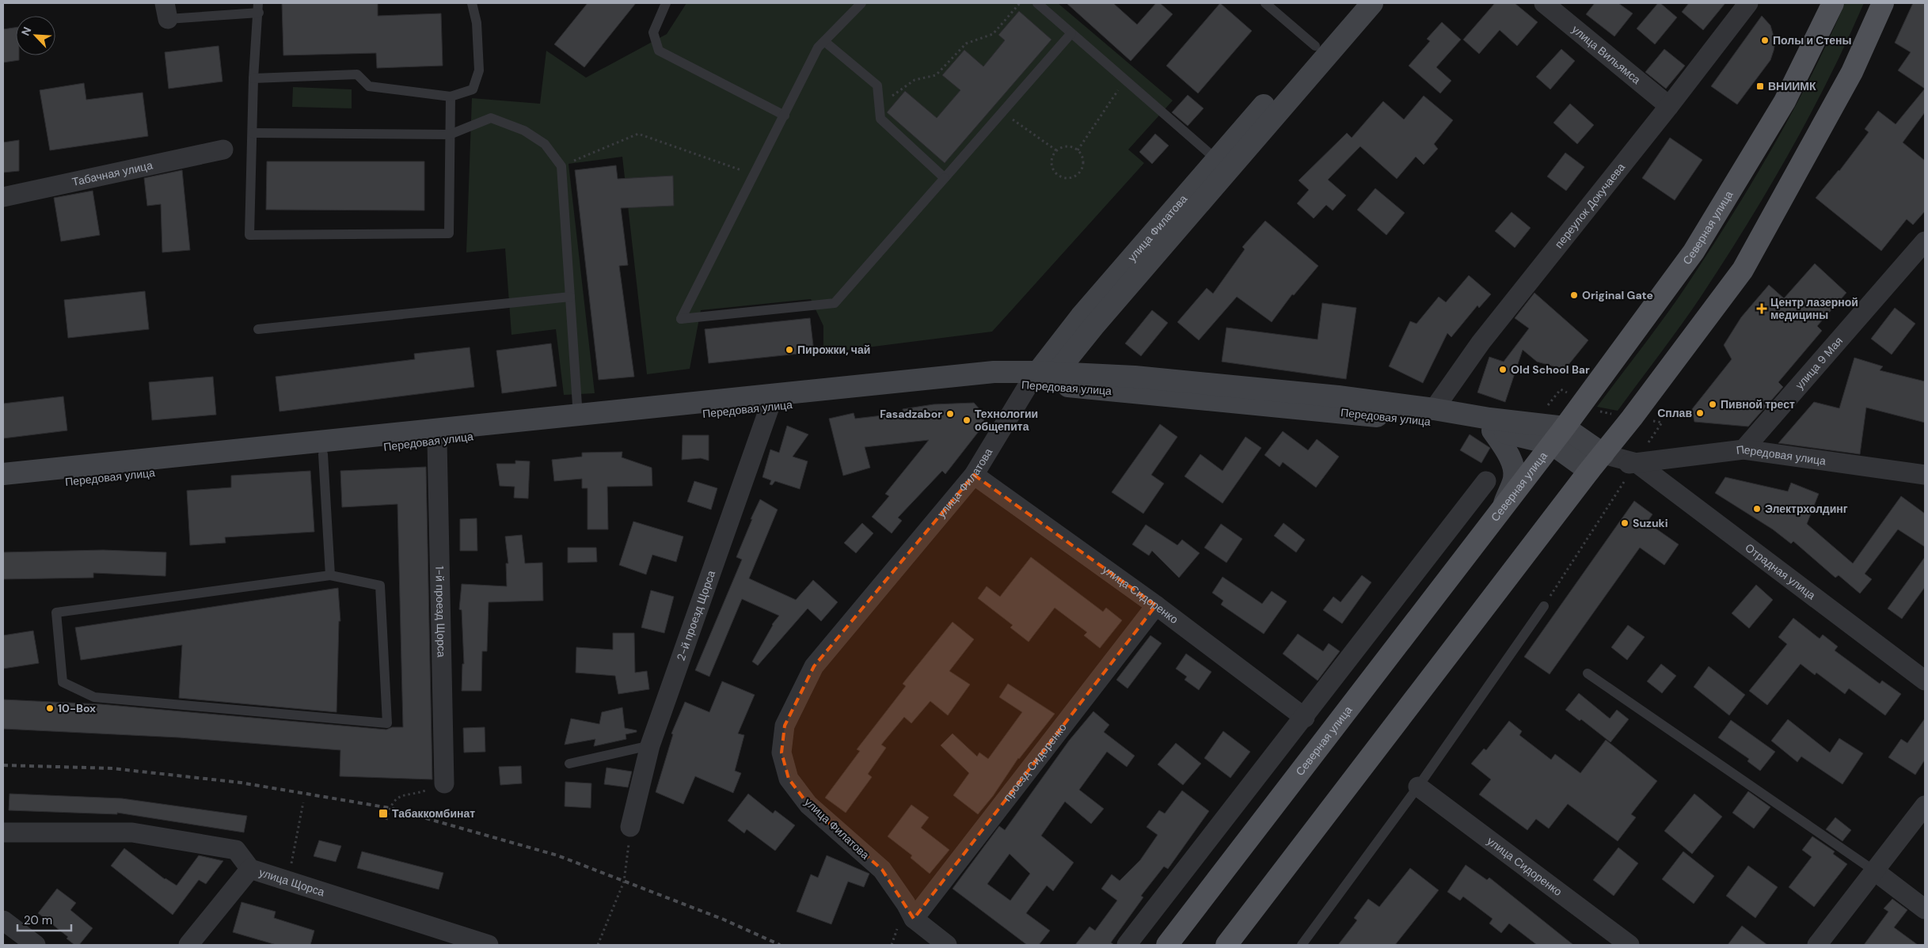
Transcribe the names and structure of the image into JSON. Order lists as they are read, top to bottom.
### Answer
{
  "streets": {
    "main road": ["Северная улица", "улица Филатова", "Передовая улица"],
    "street": [
      "улица Вильямса",
      "Табачная улица",
      "переулок Докучаева",
      "улица 9 Мая",
      "Отрадная улица",
      "улица Сидоренко",
      "1-й проезд Щорса",
      "2-й проезд Щорса",
      "проезд Сидоренко",
      "улица Щорса"
    ]
  },
  "crossings": [
    ["улица Вильямса", "переулок Докучаева"],
    ["переулок Докучаева", "Передовая улица"],
    ["Северная улица", "Передовая улица"],
    ["улица Филатова", "Передовая улица"],
    ["улица Филатова", "улица Сидоренко"],
    ["улица Филатова", "проезд Сидоренко"],
    ["улица 9 Мая", "Передовая улица"],
    ["Передовая улица", "Отрадная улица"],
    ["Передовая улица", "1-й проезд Щорса"],
    ["Передовая улица", "2-й проезд Щорса"],
    ["улица Сидоренко", "проезд Сидоренко"]
  ],
  "places": {
    "other": [
      "Полы и Стены",
      "Original Gate",
      "Пирожки, чай",
      "Old School Bar",
      "Пивной трест",
      "Сплав",
      "Fasadzabor",
      "Технологии общепита",
      "Электрхолдинг",
      "Suzuki",
      "10-Box"
    ],
    "transit": ["ВНИИМК", "Табаккомбинат"],
    "health": ["Центр лазерной медицины"]
  },
  "scale_bar": "20 m",
  "north": "top left"
}
